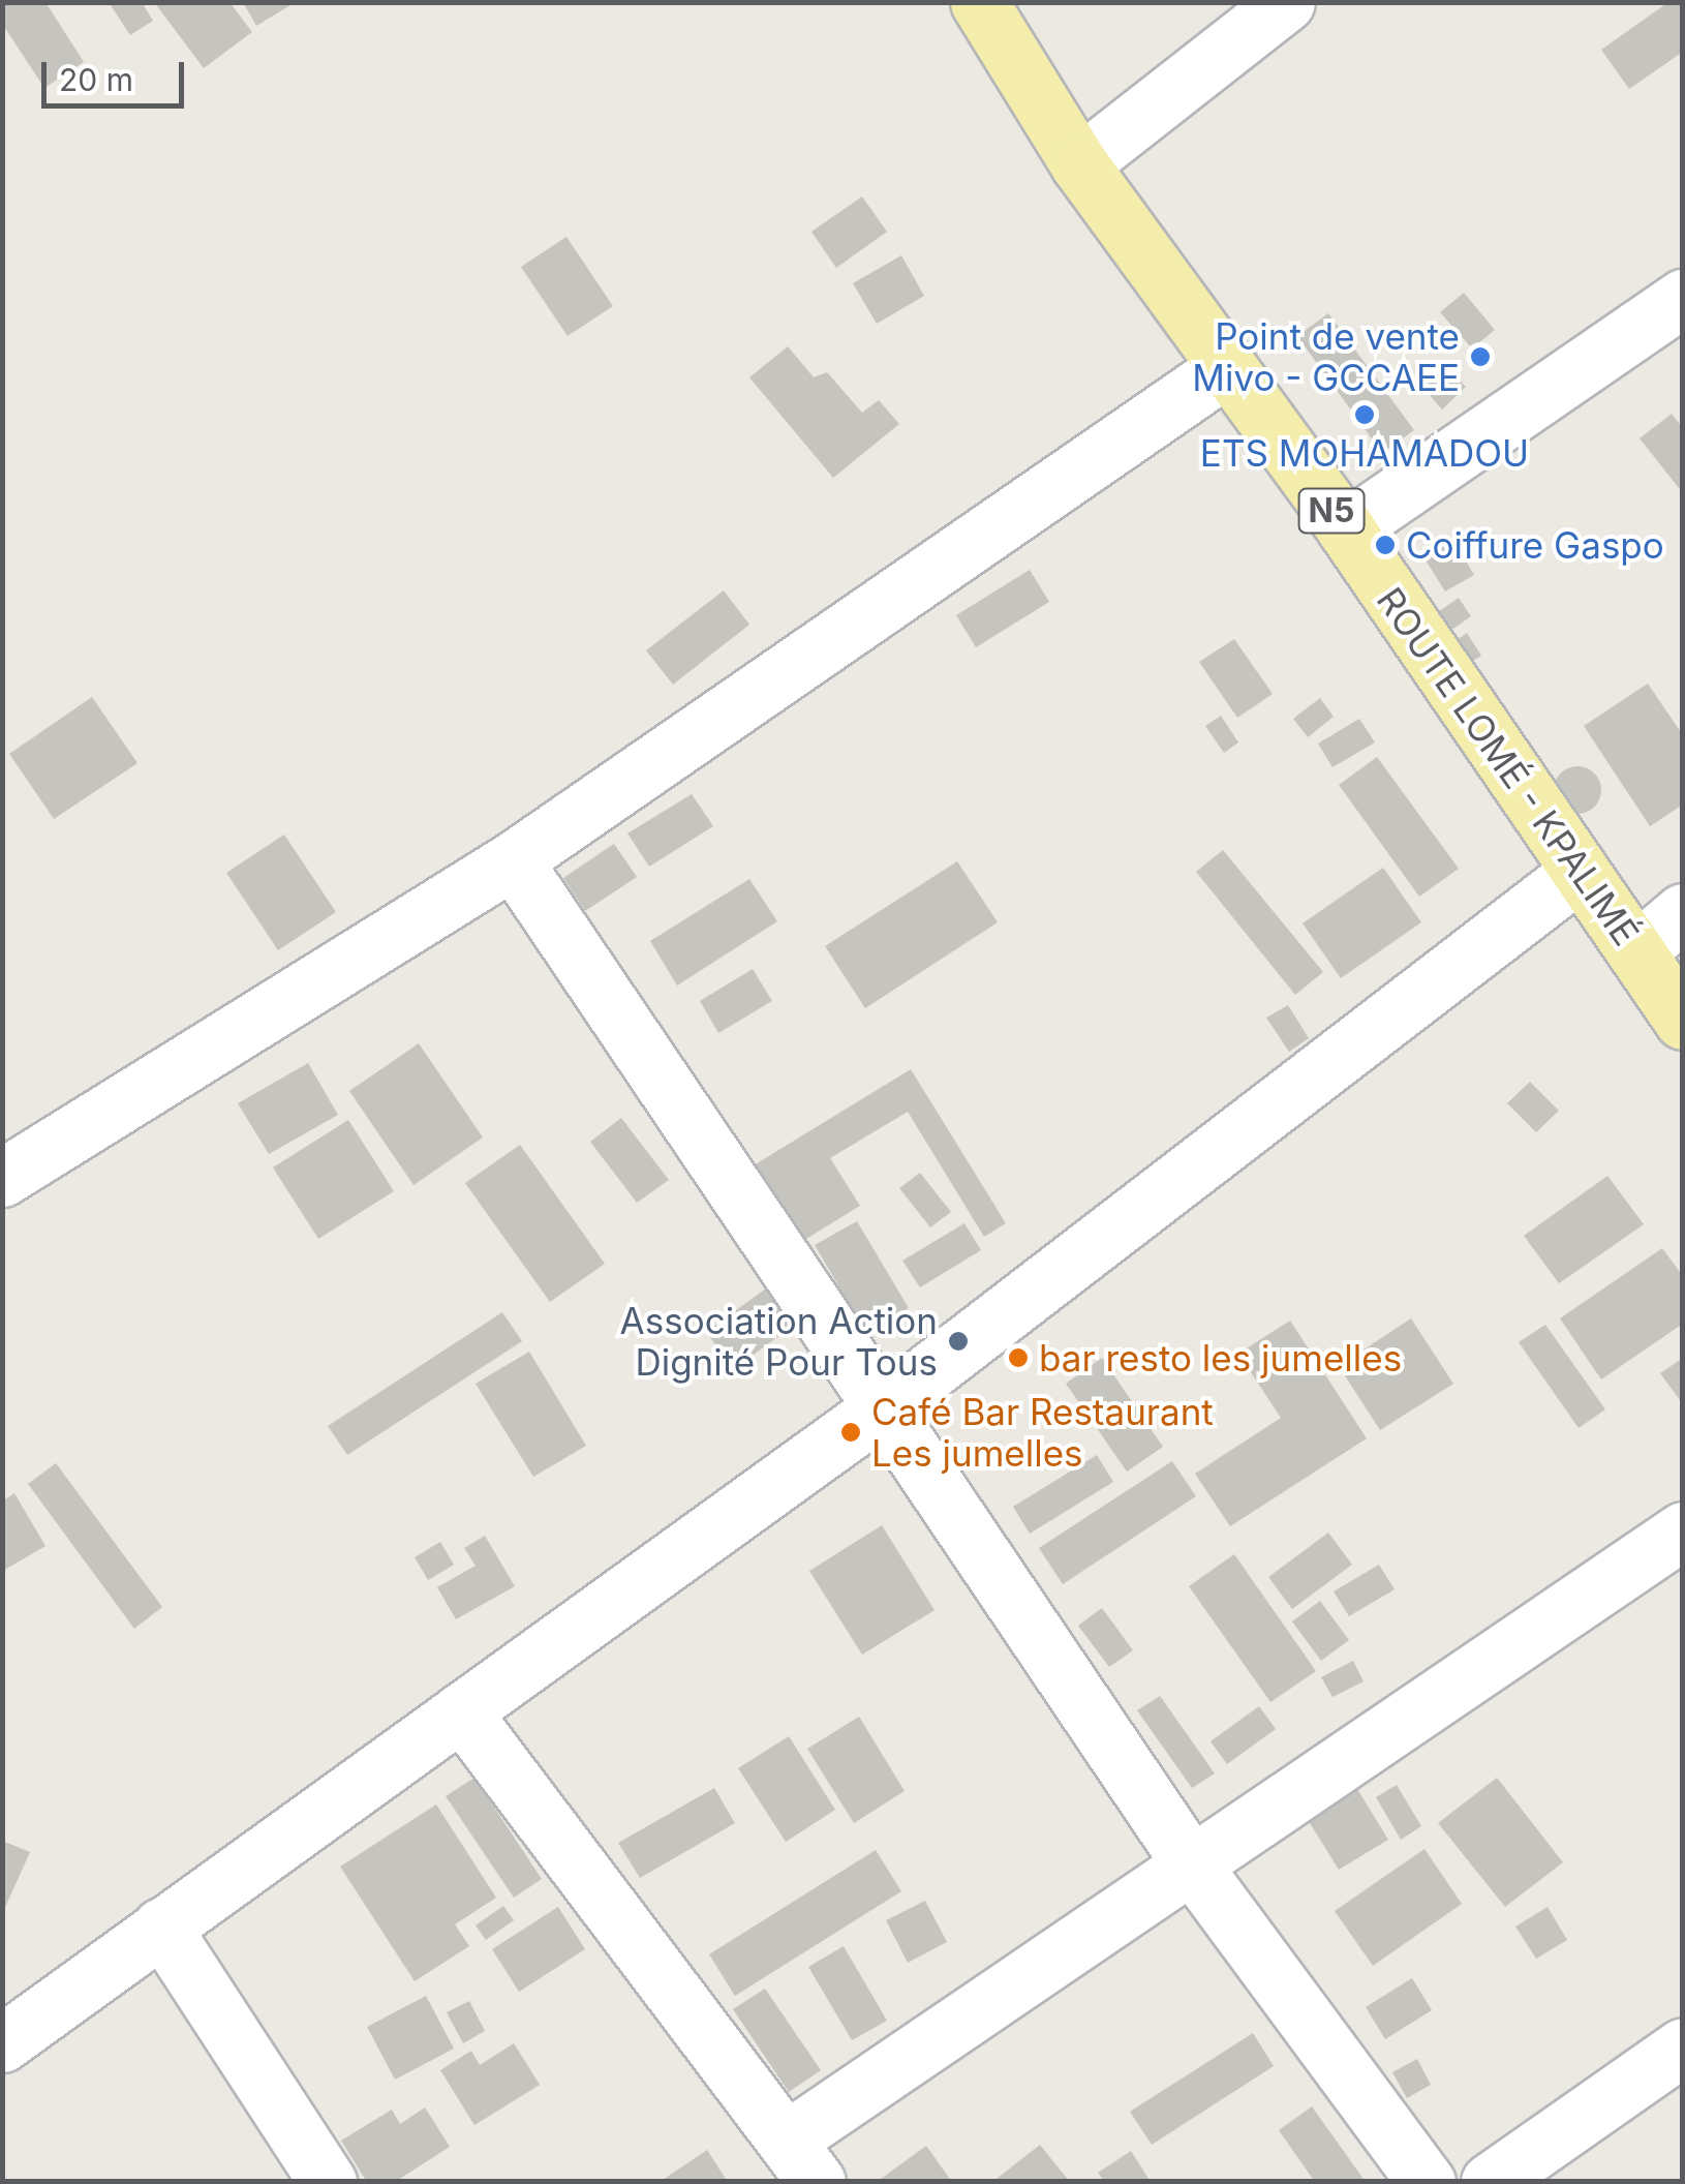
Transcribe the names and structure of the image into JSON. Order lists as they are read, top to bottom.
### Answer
{
  "streets": {
    "main road": ["N5", "ROUTE LOMÉ - KPALIMÉ"]
  },
  "places": [
    "Point de vente Mivo - GCCAEE",
    "ETS MOHAMADOU",
    "Coiffure Gaspo",
    "Association Action Dignité Pour Tous",
    "bar resto les jumelles",
    "Café Bar Restaurant Les jumelles"
  ],
  "scale_bar": "20 m"
}
